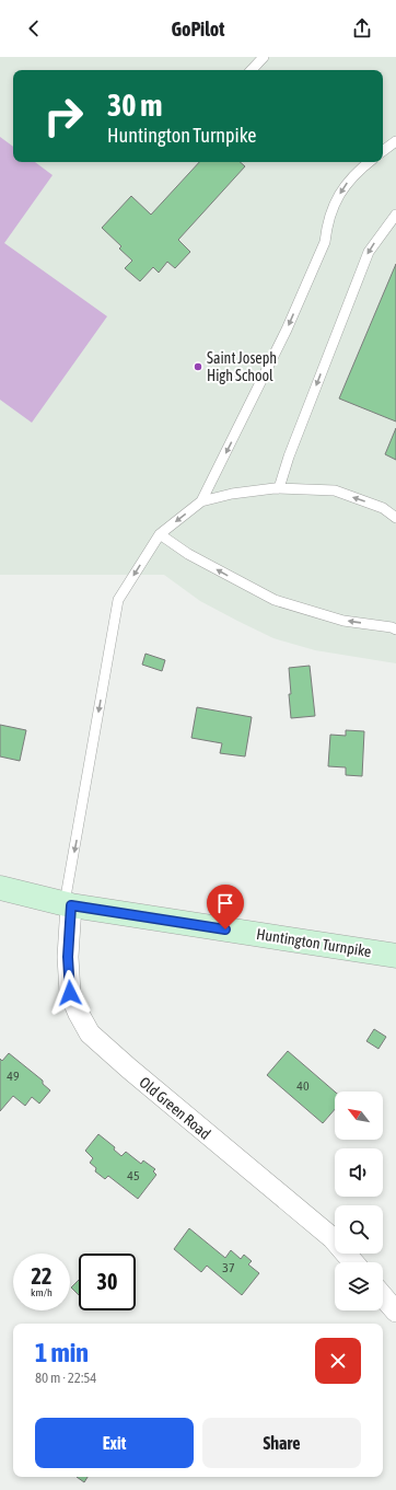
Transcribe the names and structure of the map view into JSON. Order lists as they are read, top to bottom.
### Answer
{
  "streets": {
    "main road": ["Huntington Turnpike"],
    "street": ["Old Green Road"]
  },
  "crossings": [
    ["Huntington Turnpike", "Old Green Road"]
  ],
  "places": ["Saint Joseph High School"],
  "house_numbers": [
    "49",
    "40",
    "45",
    "37"
  ],
  "north": "top left",
  "page": {
    "header": "GoPilot",
    "turn": ["30 m", "Huntington Turnpike"],
    "speed": "22 km/h",
    "limit": "30",
    "heading": ["1 min", "80 m · 22:54"],
    "buttons": ["Exit", "Share"]
  }
}
